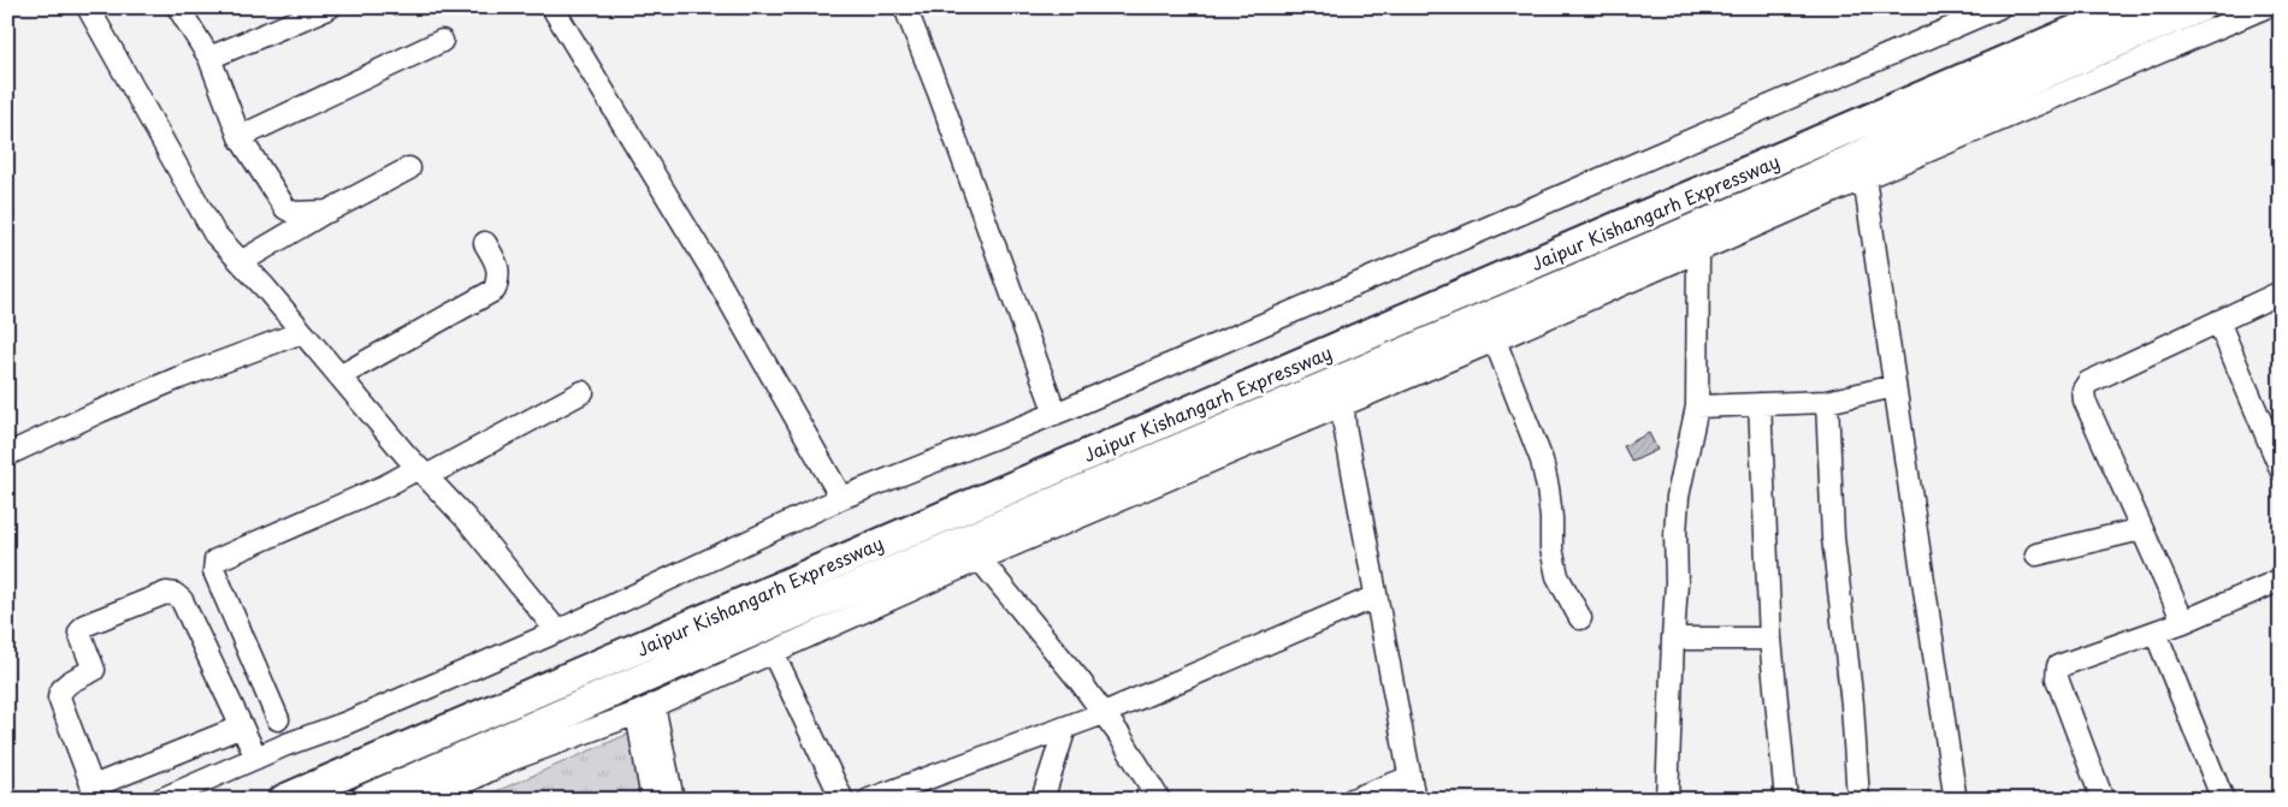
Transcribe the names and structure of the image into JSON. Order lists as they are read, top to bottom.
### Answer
{
  "streets": {
    "highway": ["Jaipur Kishangarh Expressway"]
  }
}
